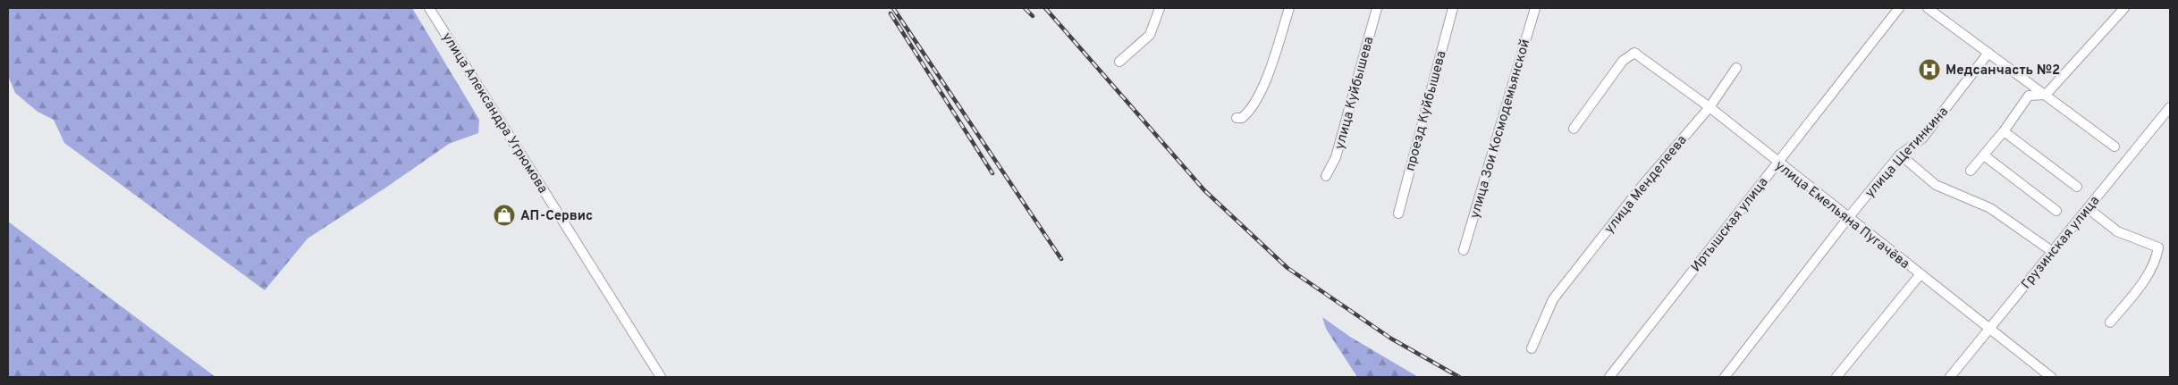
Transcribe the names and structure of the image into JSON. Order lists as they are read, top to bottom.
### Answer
{
  "streets": {
    "street": [
      "улица Куйбышева",
      "проезд Куйбышева",
      "улица Александра Угрюмова",
      "улица Зои Космодемьянской",
      "улица Щетинкина",
      "улица Менделеева",
      "улица Емельяна Пугачёва",
      "Иртышская улица",
      "Грузинская улица"
    ]
  },
  "crossings": [
    ["улица Щетинкина", "улица Емельяна Пугачёва"],
    ["улица Менделеева", "улица Емельяна Пугачёва"],
    ["улица Емельяна Пугачёва", "Иртышская улица"],
    ["улица Емельяна Пугачёва", "Грузинская улица"]
  ],
  "places": {
    "hospital": ["Медсанчасть №2"],
    "shop": ["АП-Сервис"]
  }
}
